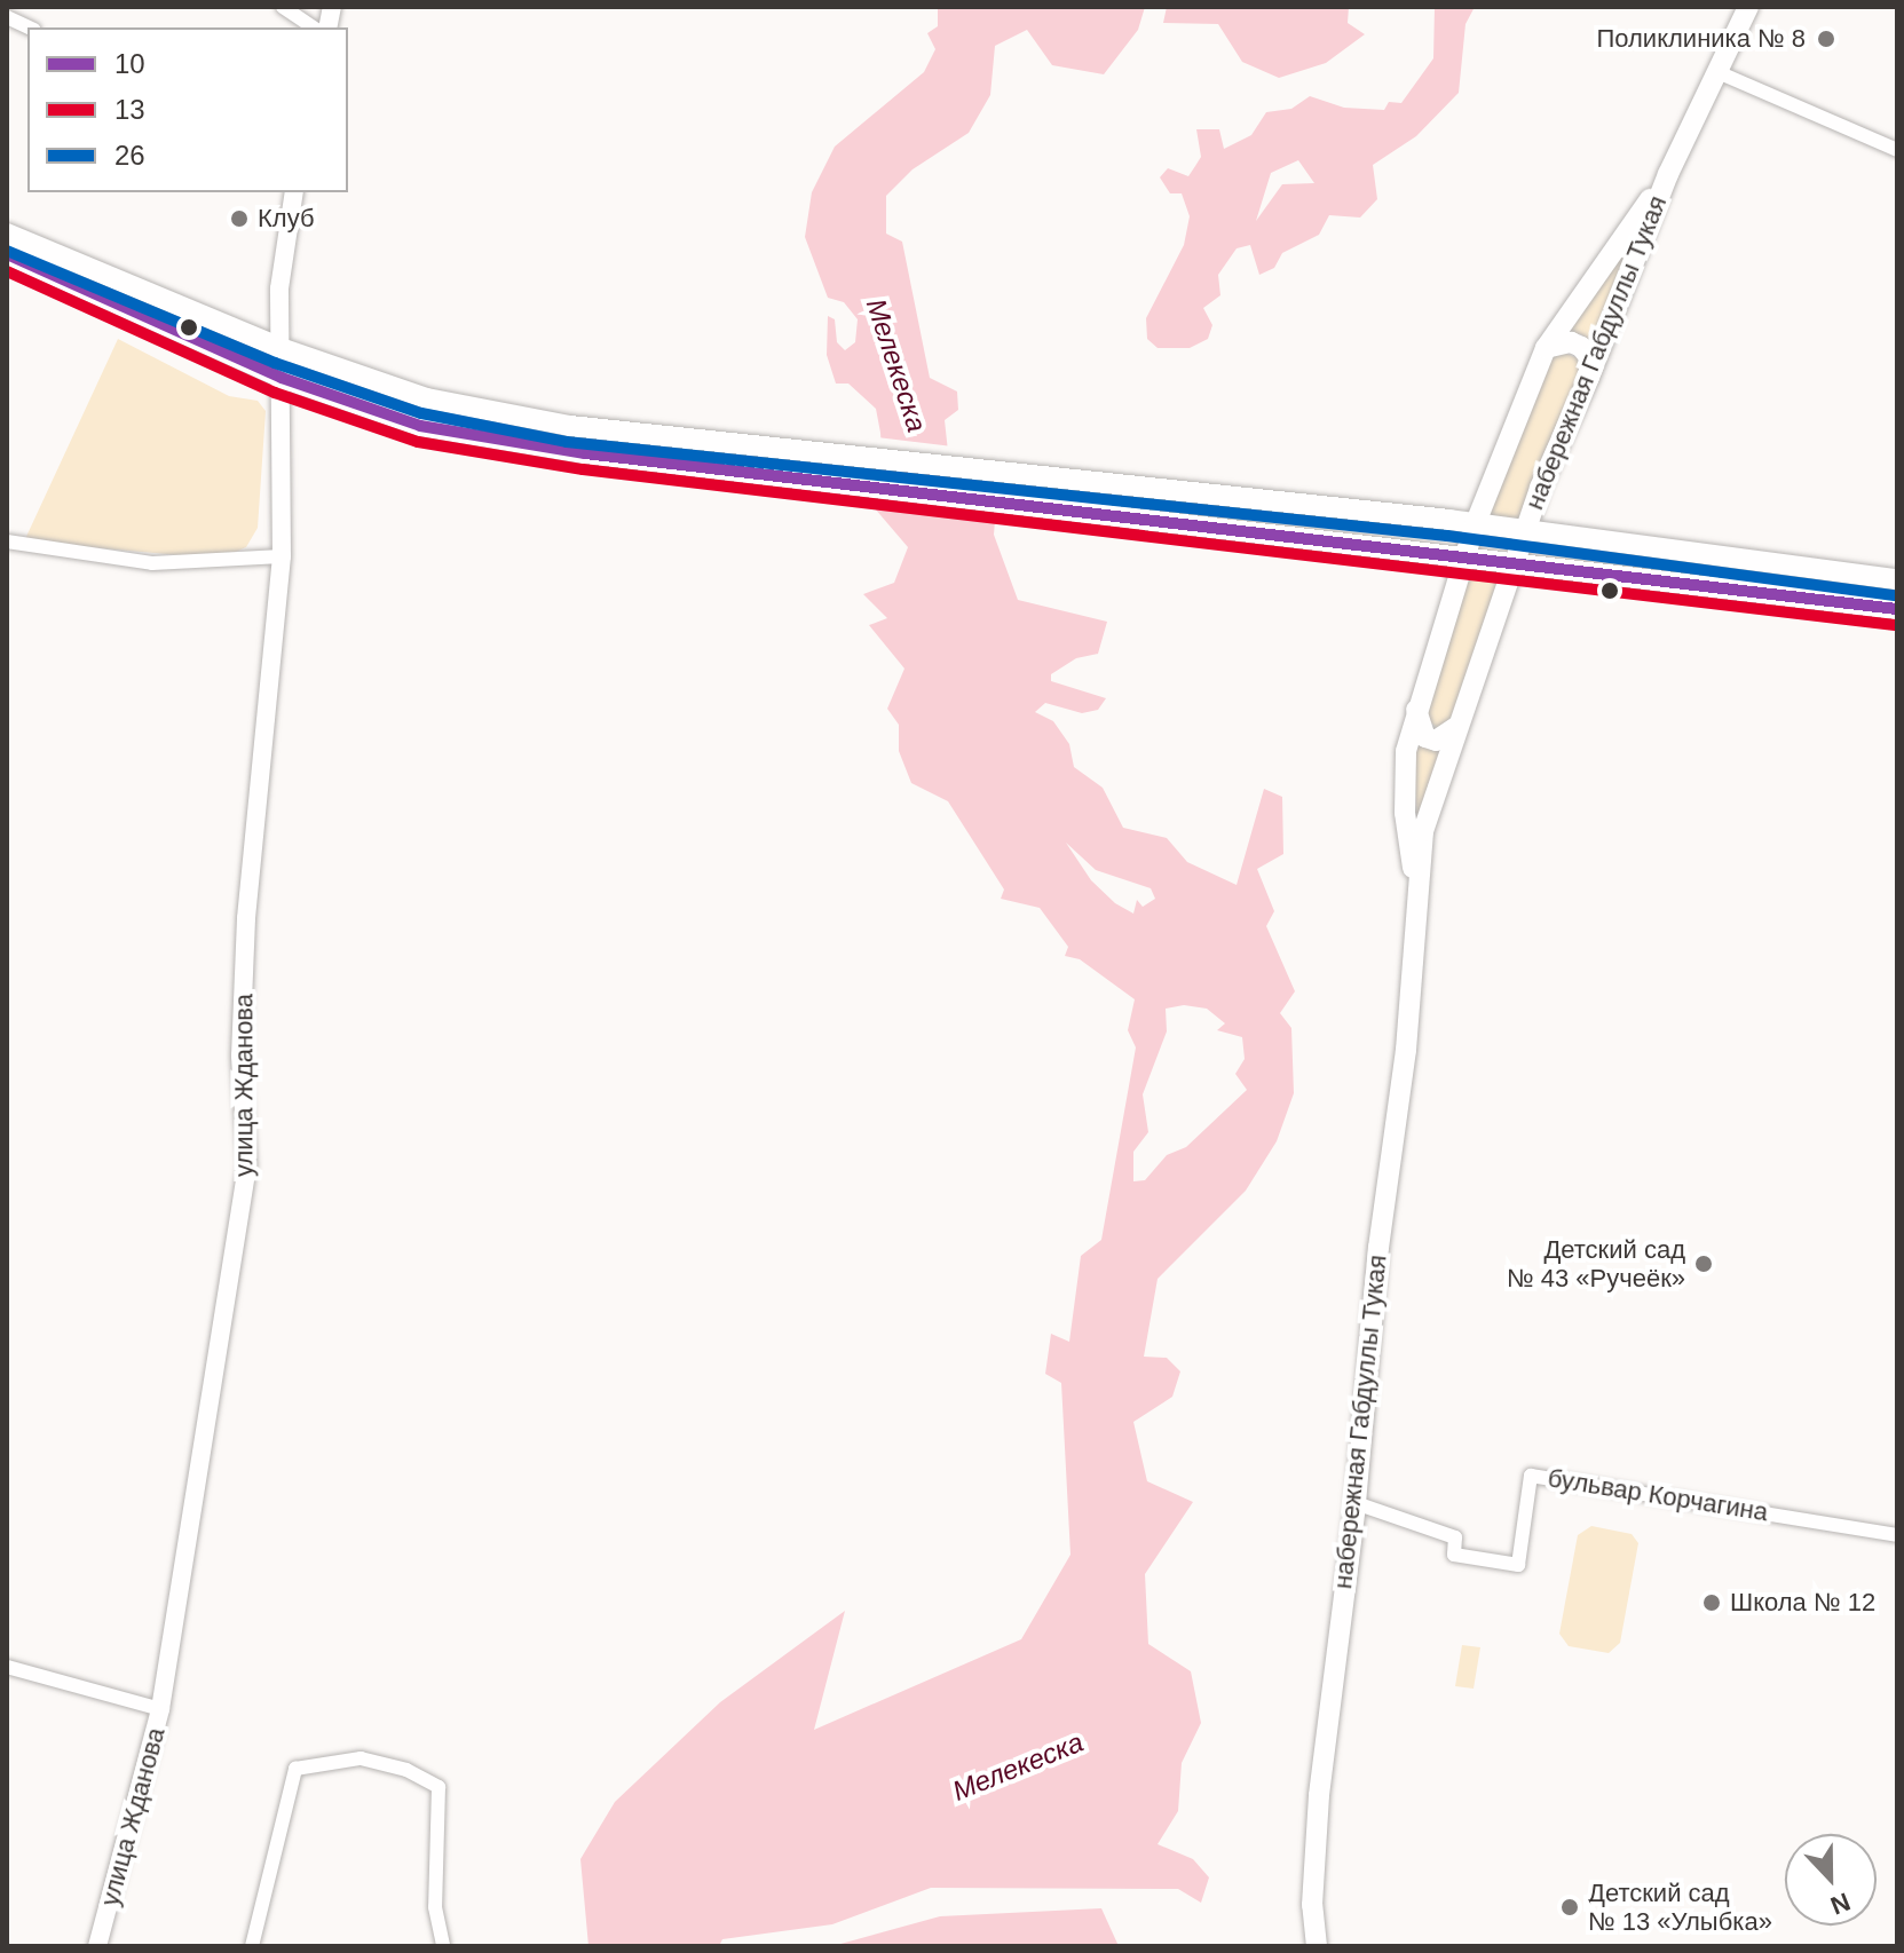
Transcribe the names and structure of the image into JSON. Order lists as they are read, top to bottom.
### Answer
{
  "streets": {
    "main road": ["набережная Габдуллы Тукая"],
    "street": ["улица Жданова", "бульвар Корчагина"]
  },
  "crossings": [
    ["набережная Габдуллы Тукая", "бульвар Корчагина"]
  ],
  "water": ["Мелекеска"],
  "places": [
    "Поликлиника № 8",
    "Клуб",
    "Детский сад № 43 «Ручеёк»",
    "Школа № 12",
    "Детский сад № 13 «Улыбка»"
  ],
  "lines": ["transit line 26", "transit line 10", "transit line 13"],
  "legend": ["10", "13", "26"],
  "north": "bottom"
}
